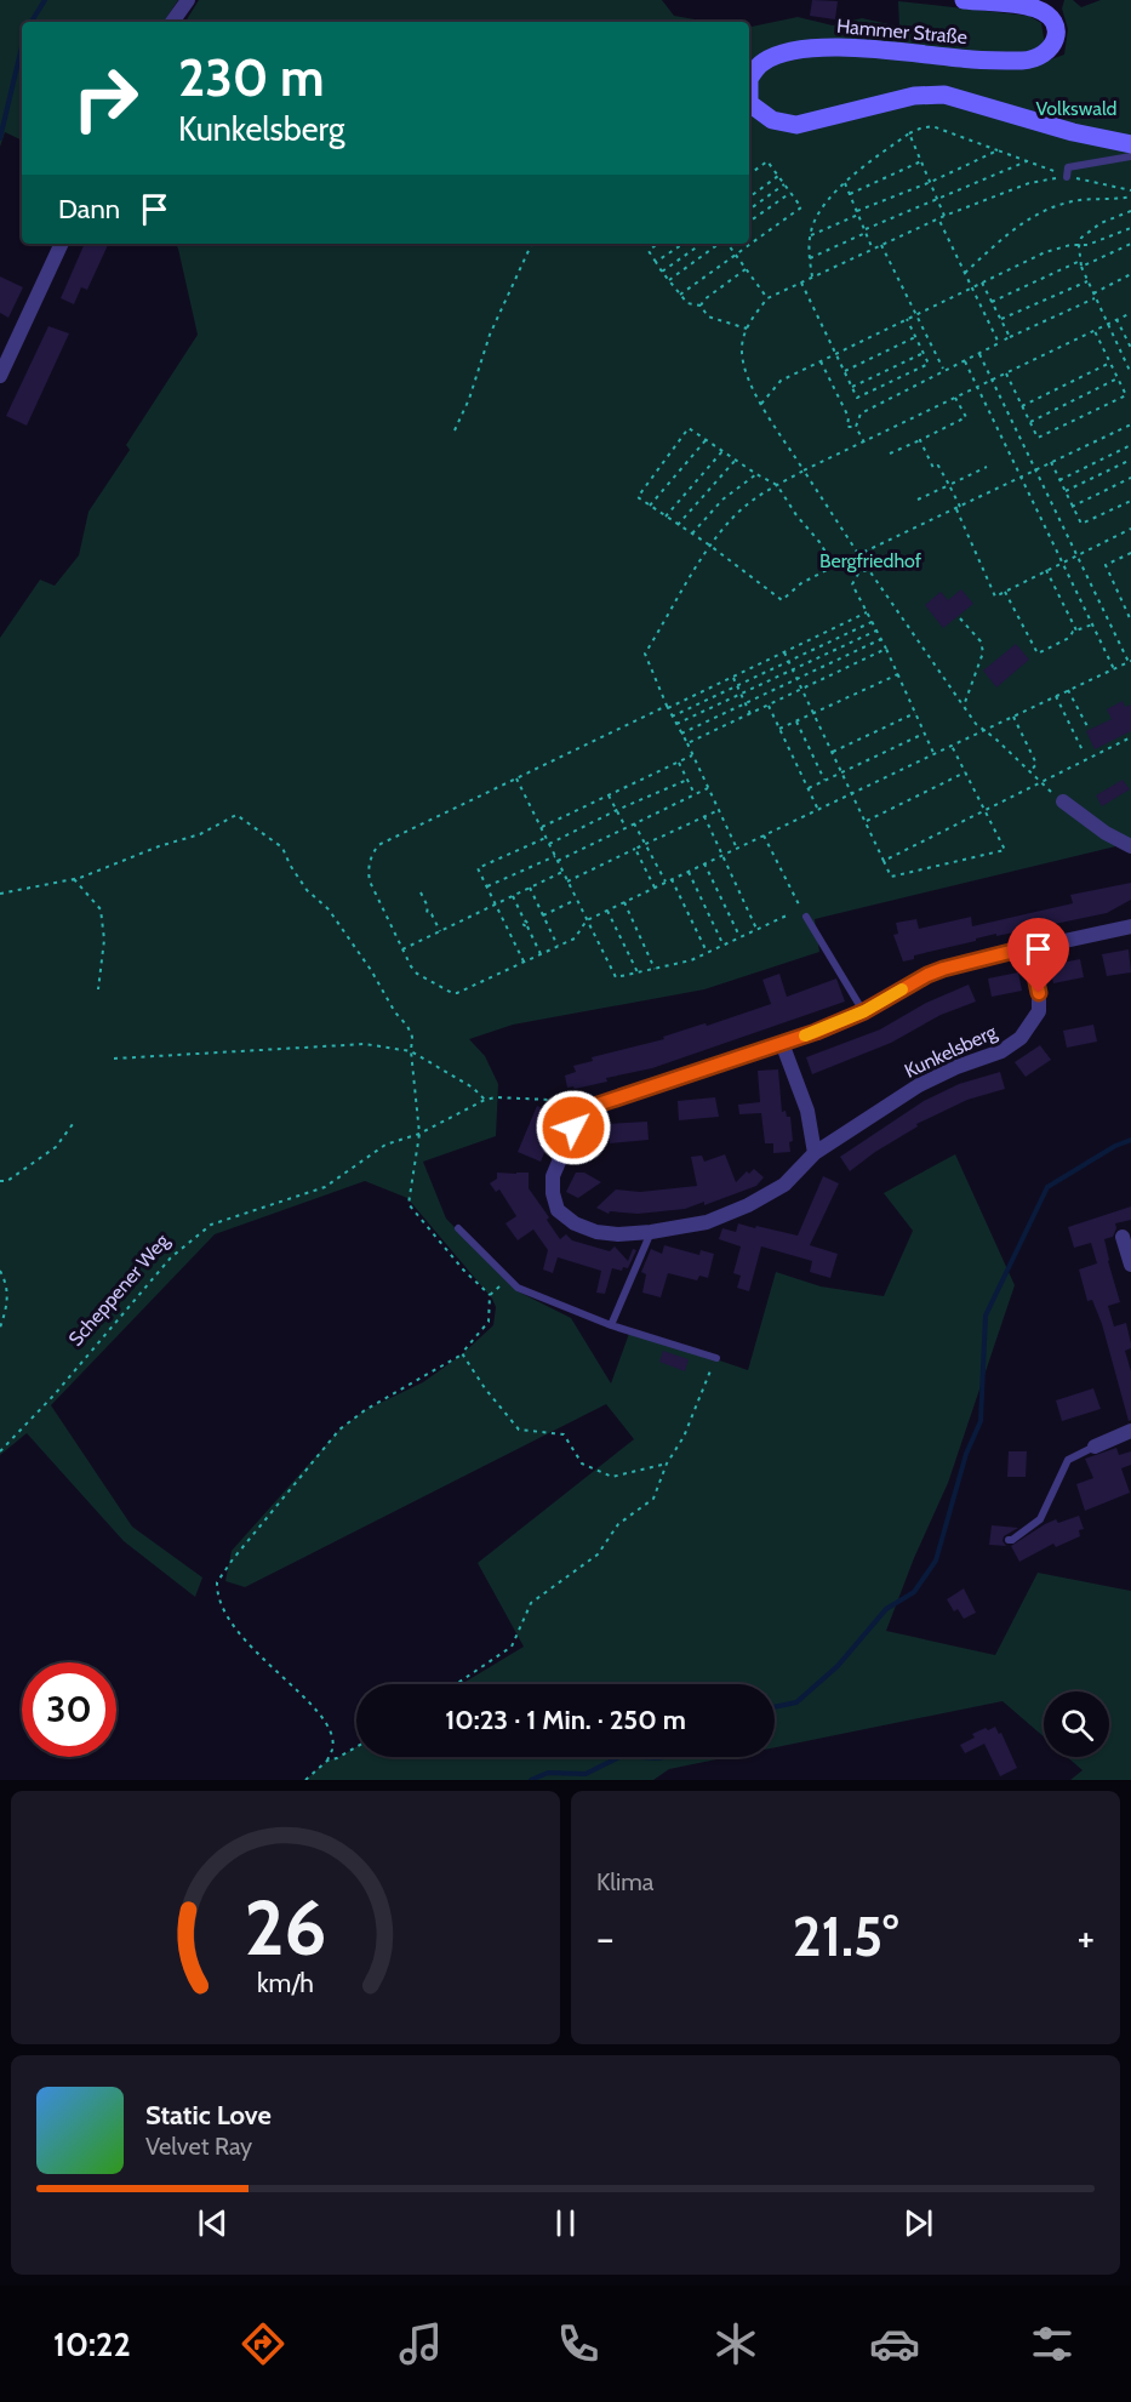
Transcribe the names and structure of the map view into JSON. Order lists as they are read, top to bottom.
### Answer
{
  "streets": {
    "main road": ["Hammer Straße"],
    "street": ["Kunkelsberg"],
    "path": ["Scheppener Weg"]
  },
  "crossings": [
    ["Kunkelsberg", "Scheppener Weg"]
  ],
  "parks": ["Volkswald", "Bergfriedhof"],
  "page": {
    "turn": ["230 m", "Kunkelsberg"],
    "then": "Dann",
    "limit": "30",
    "trip": "10:23 · 1 Min. · 250 m",
    "tile": "Klima",
    "heat": ["−", "21.5°", "+"],
    "song": ["Static Love", "Velvet Ray"],
    "tabs": "10:22",
    "gauge": ["26", "km/h"]
  }
}
